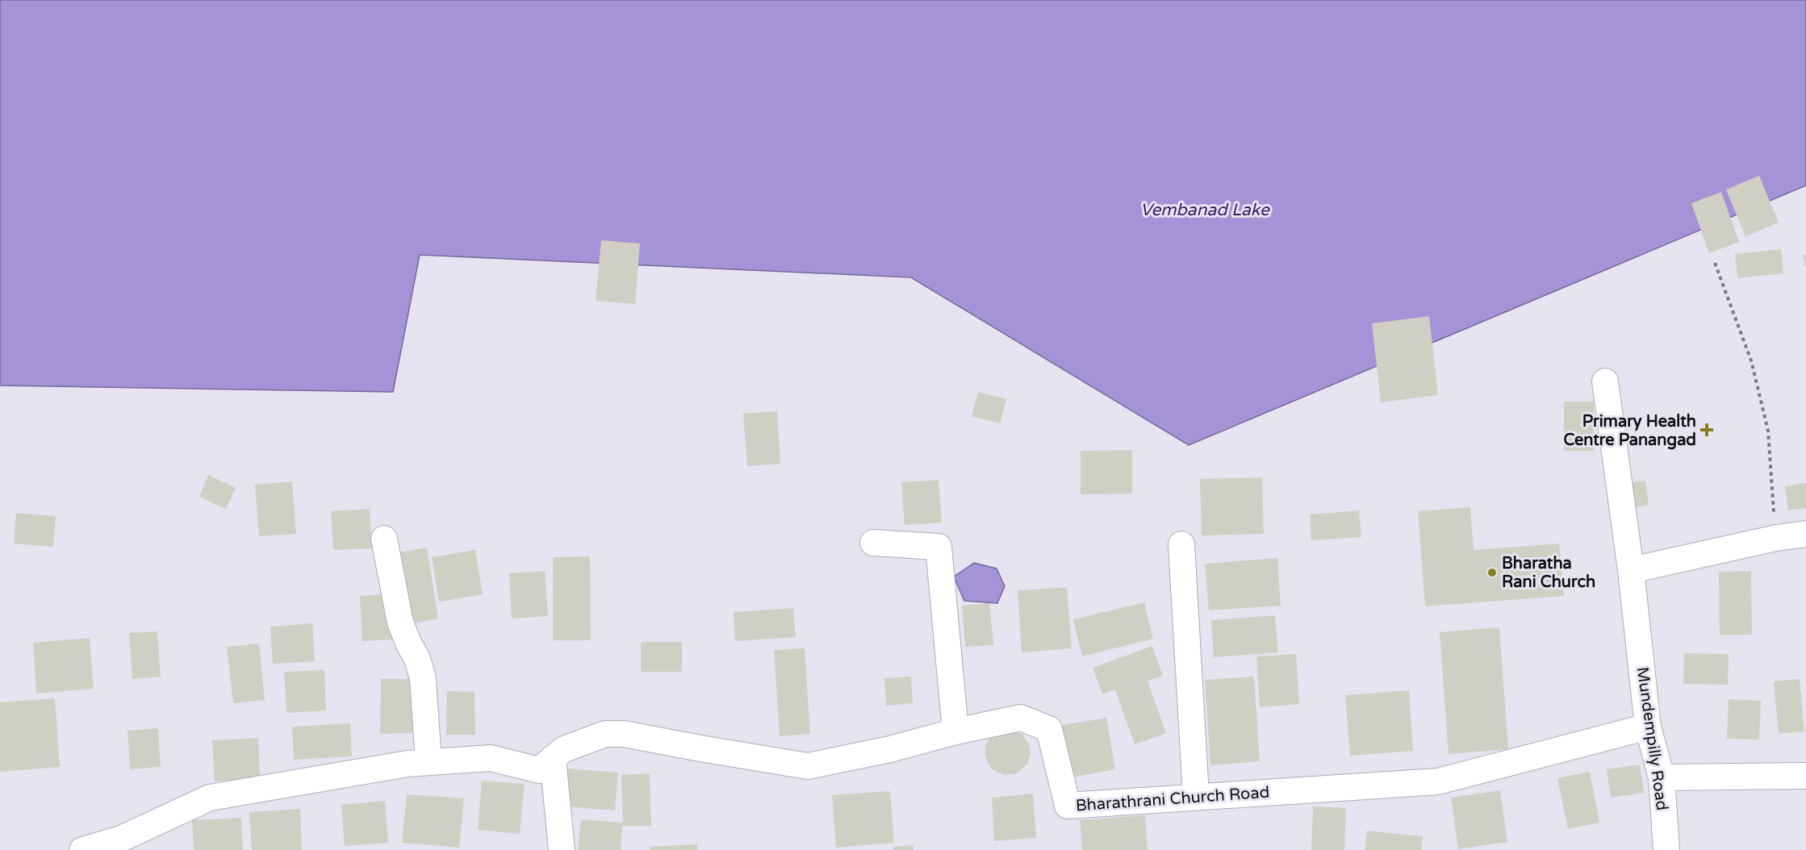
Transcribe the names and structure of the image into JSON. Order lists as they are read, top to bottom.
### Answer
{
  "streets": {
    "street": ["Mundempilly Road", "Bharathrani Church Road"]
  },
  "crossings": [
    ["Mundempilly Road", "Bharathrani Church Road"]
  ],
  "water": ["Vembanad Lake"],
  "places": {
    "health": ["Primary Health Centre Panangad"],
    "other": ["Bharatha Rani Church"]
  }
}
